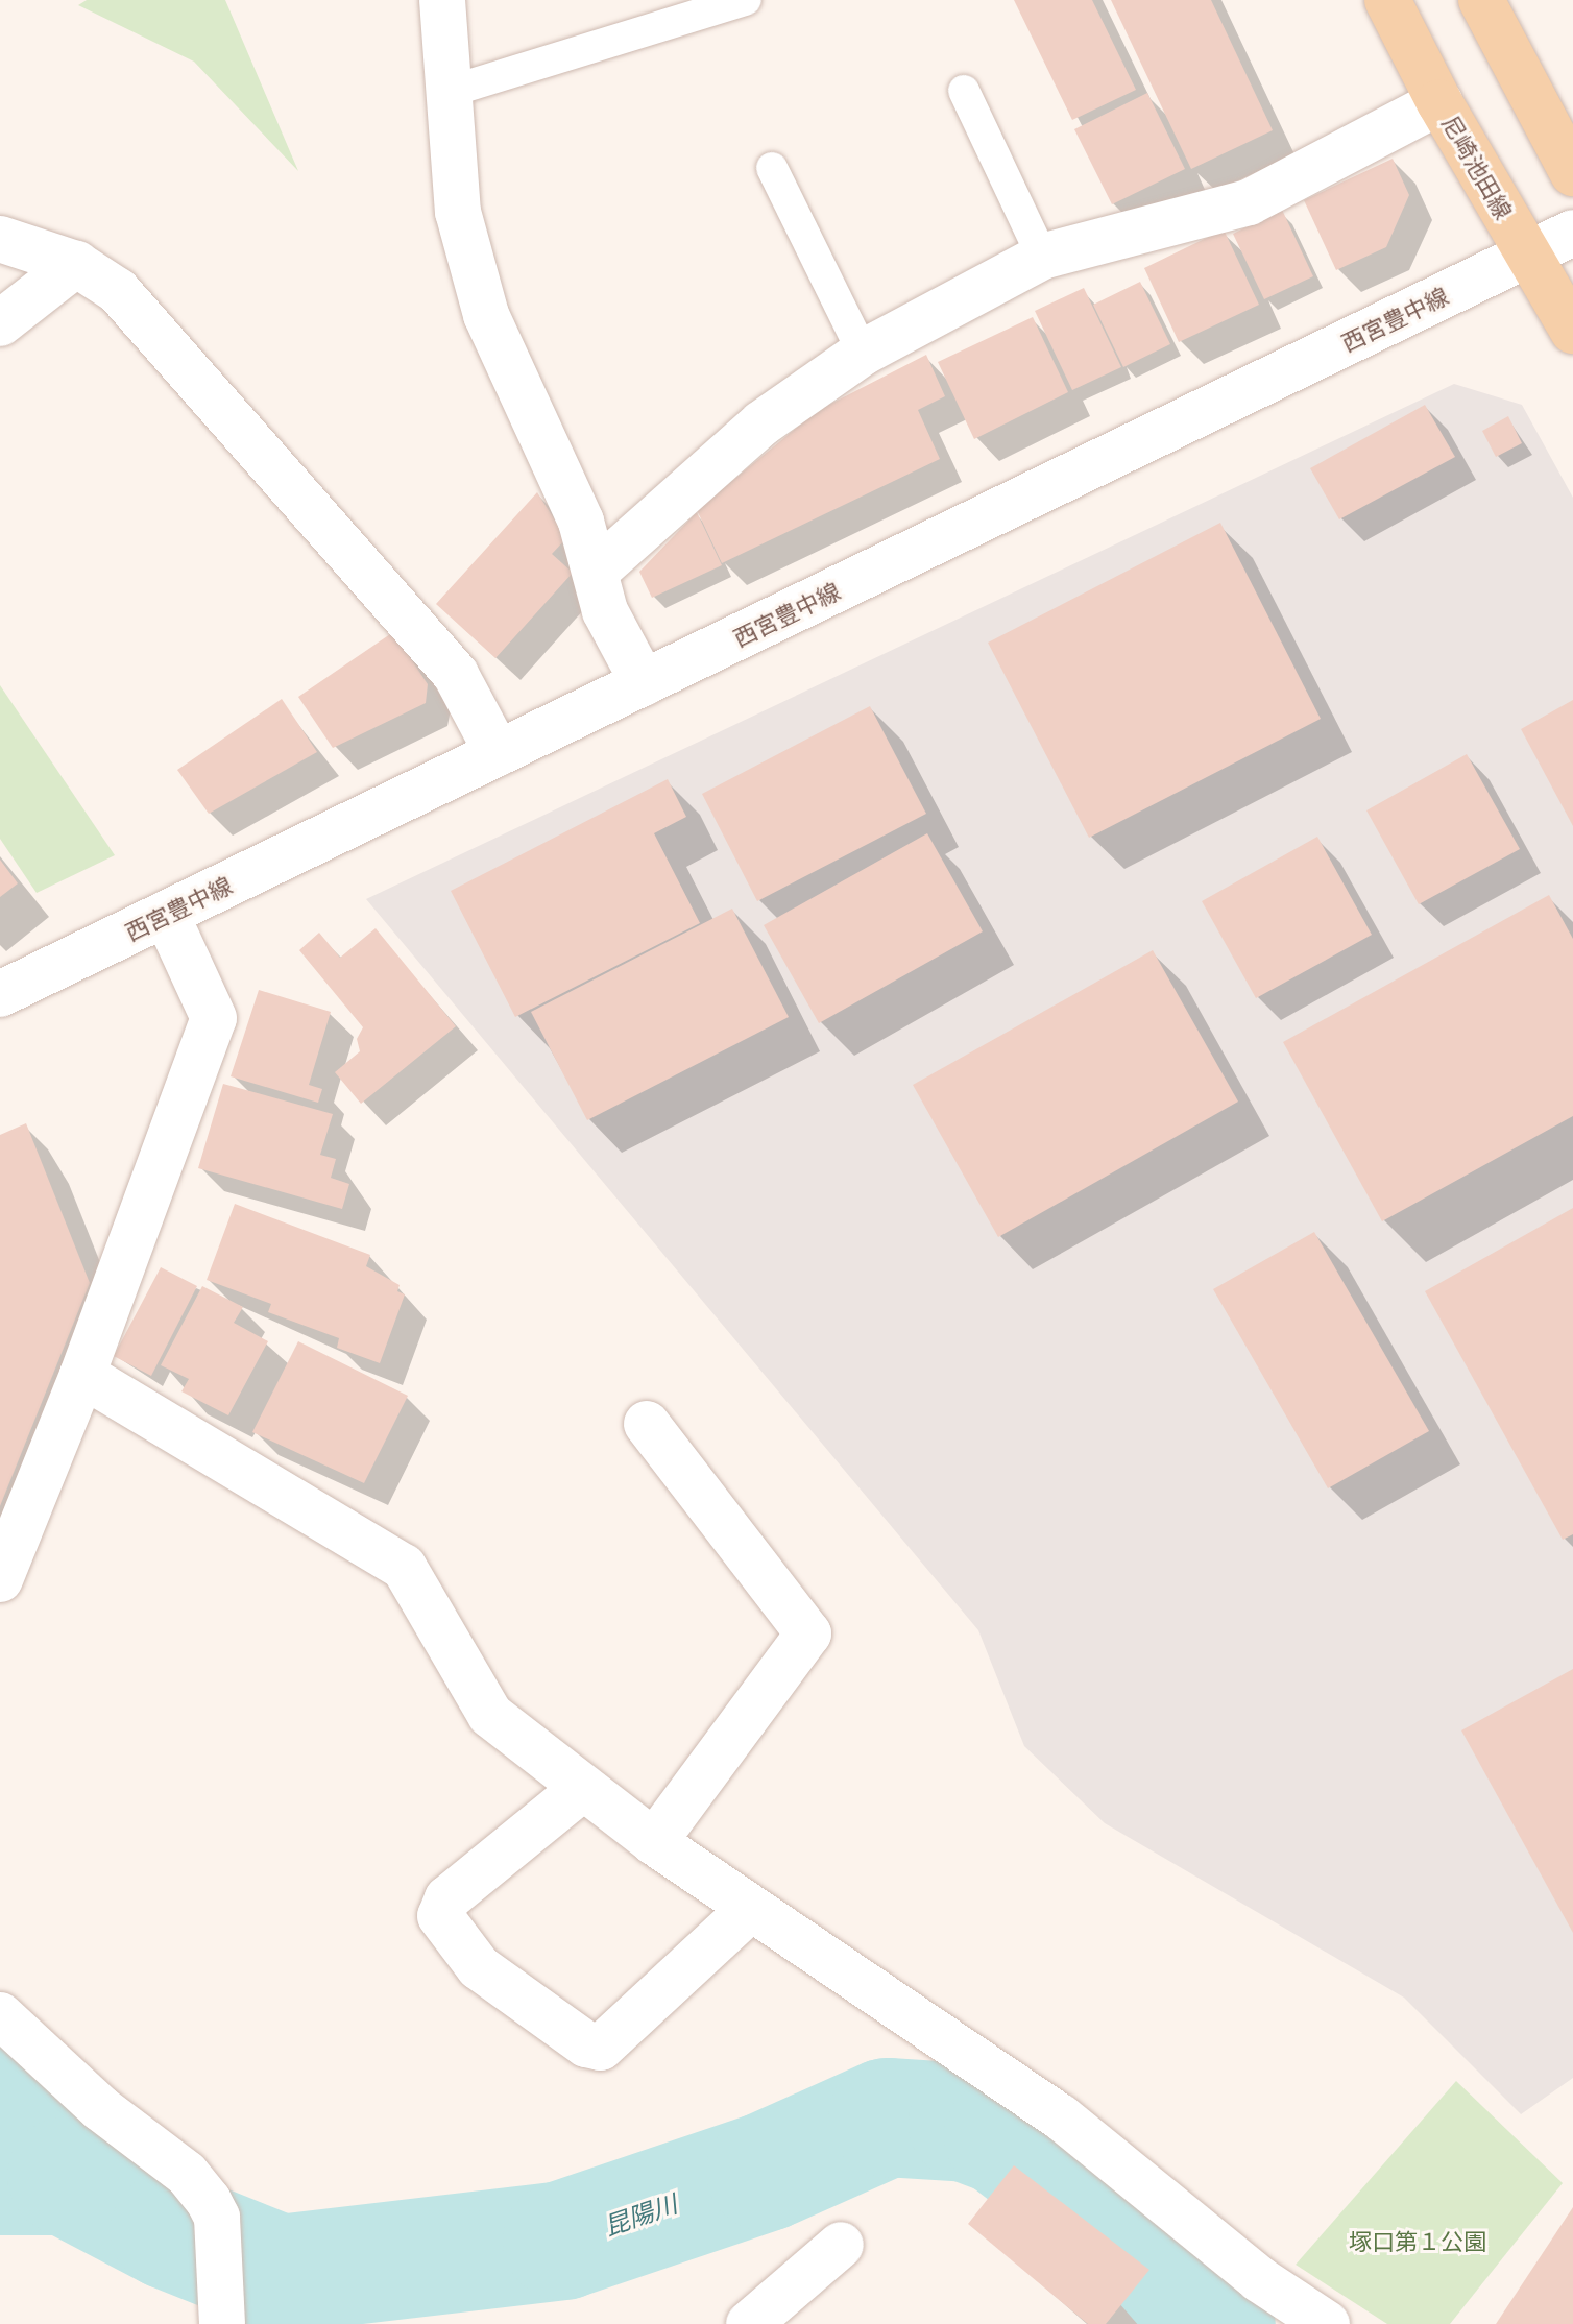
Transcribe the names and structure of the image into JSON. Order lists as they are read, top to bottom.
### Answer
{
  "streets": {
    "main road": ["尼崎池田線"],
    "street": ["西宮豊中線"]
  },
  "crossings": [
    ["尼崎池田線", "西宮豊中線"]
  ],
  "water": ["昆陽川"],
  "parks": ["塚口第１公園"]
}
